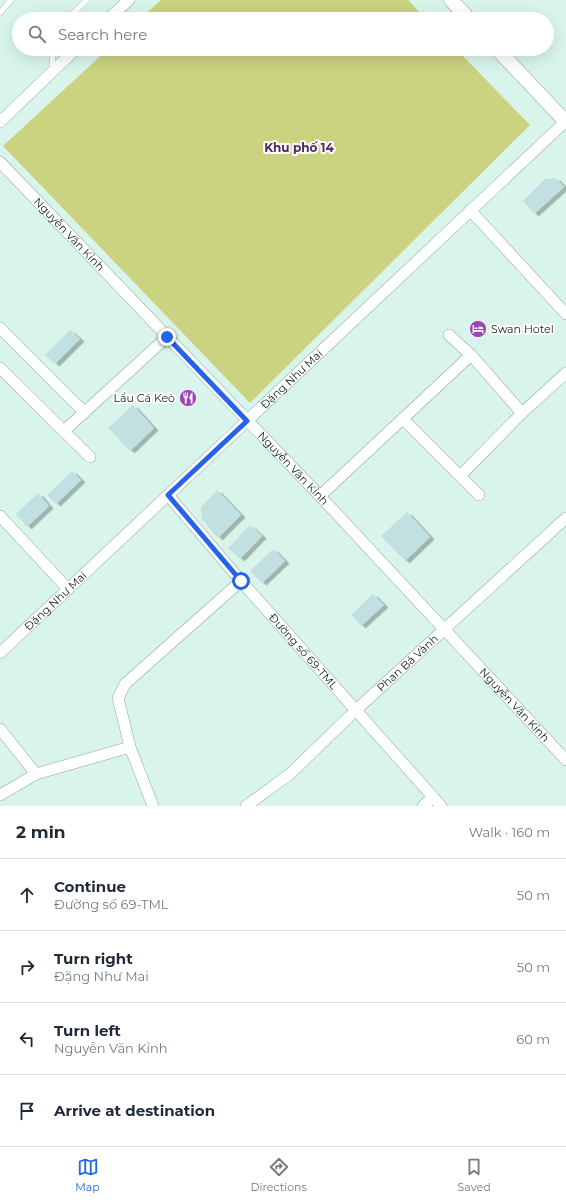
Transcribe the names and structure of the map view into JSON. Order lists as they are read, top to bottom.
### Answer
{
  "streets": {
    "street": [
      "Nguyễn Văn Kỉnh",
      "Đặng Như Mai",
      "Đường số 69-TML",
      "Phan Bá Vành"
    ]
  },
  "crossings": [
    ["Nguyễn Văn Kỉnh", "Đặng Như Mai"],
    ["Nguyễn Văn Kỉnh", "Phan Bá Vành"],
    ["Đặng Như Mai", "Đường số 69-TML"],
    ["Đường số 69-TML", "Phan Bá Vành"]
  ],
  "districts": ["Khu phố 14"],
  "places": {
    "hotel": ["Swan Hotel"],
    "restaurant": ["Lẩu Cá Keò"]
  },
  "page": {
    "search": "Search here",
    "heading": ["2 min", "Walk · 160 m"],
    "list": [
      ["Continue", "Đường số 69-TML", "50 m"],
      ["Turn right", "Đặng Như Mai", "50 m"],
      ["Turn left", "Nguyễn Văn Kỉnh", "60 m"],
      "Arrive at destination"
    ],
    "nav": ["Map", "Directions", "Saved"]
  }
}
